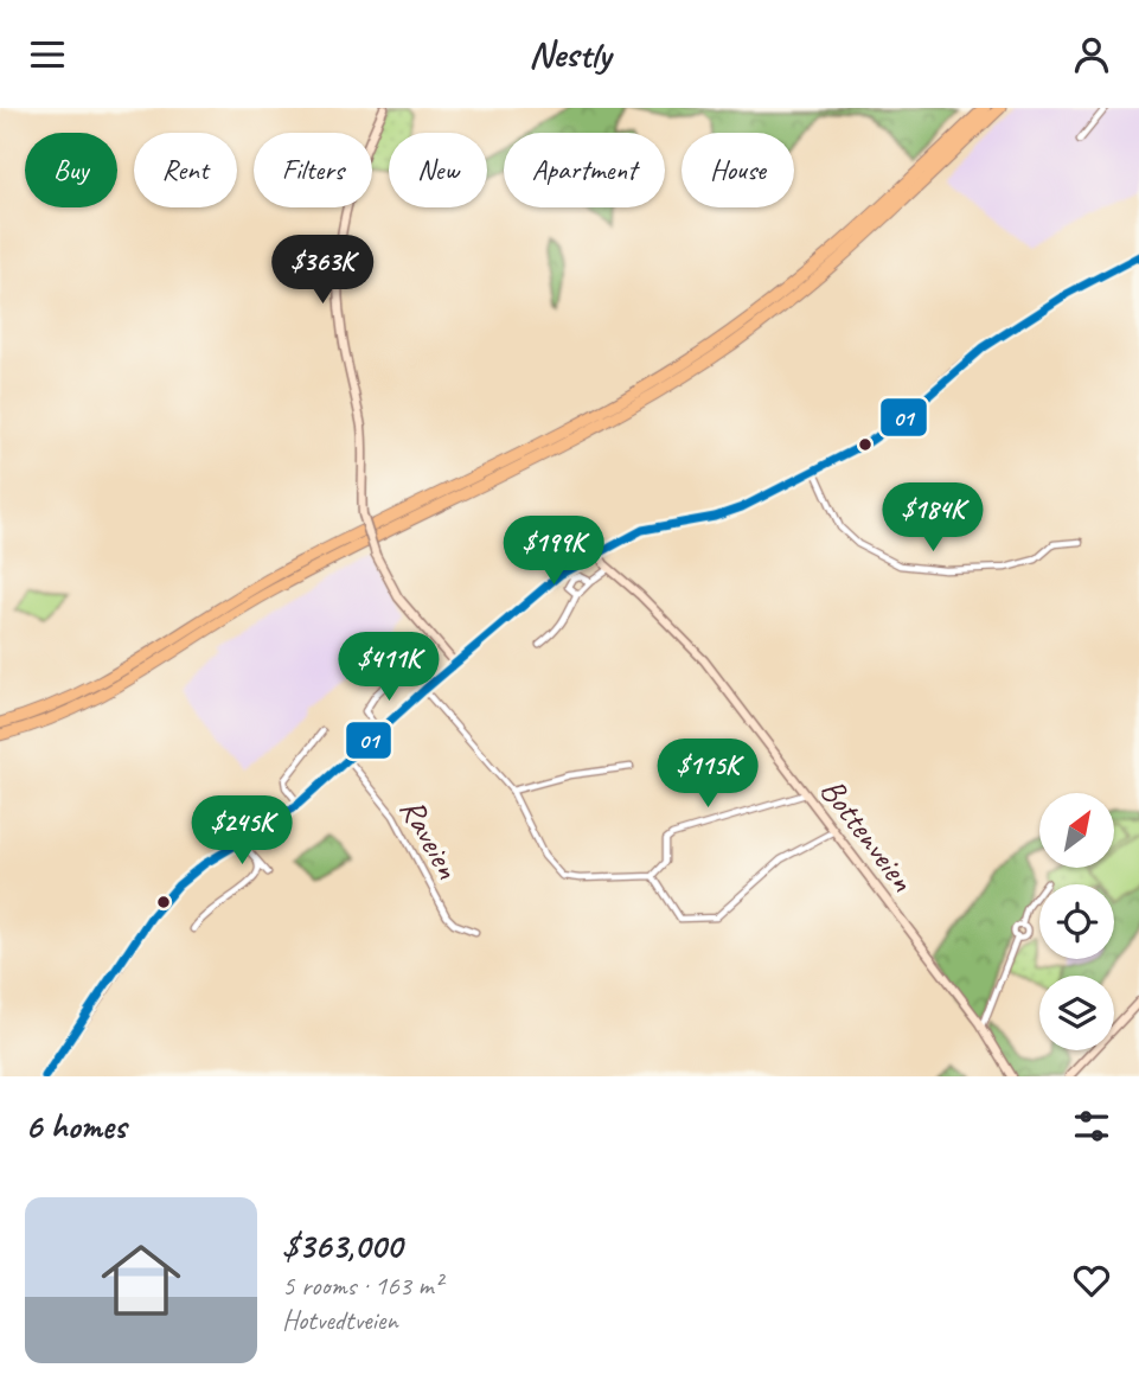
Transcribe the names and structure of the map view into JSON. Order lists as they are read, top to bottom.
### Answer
{
  "streets": {
    "main road": ["Bottenveien"],
    "street": ["Raveien"]
  },
  "lines": ["transit line 01"],
  "north": "top right",
  "page": {
    "header": "Nestly",
    "chip": [
      "Buy",
      "Rent",
      "Filters",
      "New",
      "Apartment",
      "House"
    ],
    "price": [
      "$363K",
      "$184K",
      "$199K",
      "$411K",
      "$115K",
      "$245K"
    ],
    "heading": "6 homes",
    "list": [
      {
        "name": "$363,000",
        "note": "5 rooms · 163 m² · Hotvedtveien"
      }
    ]
  }
}
